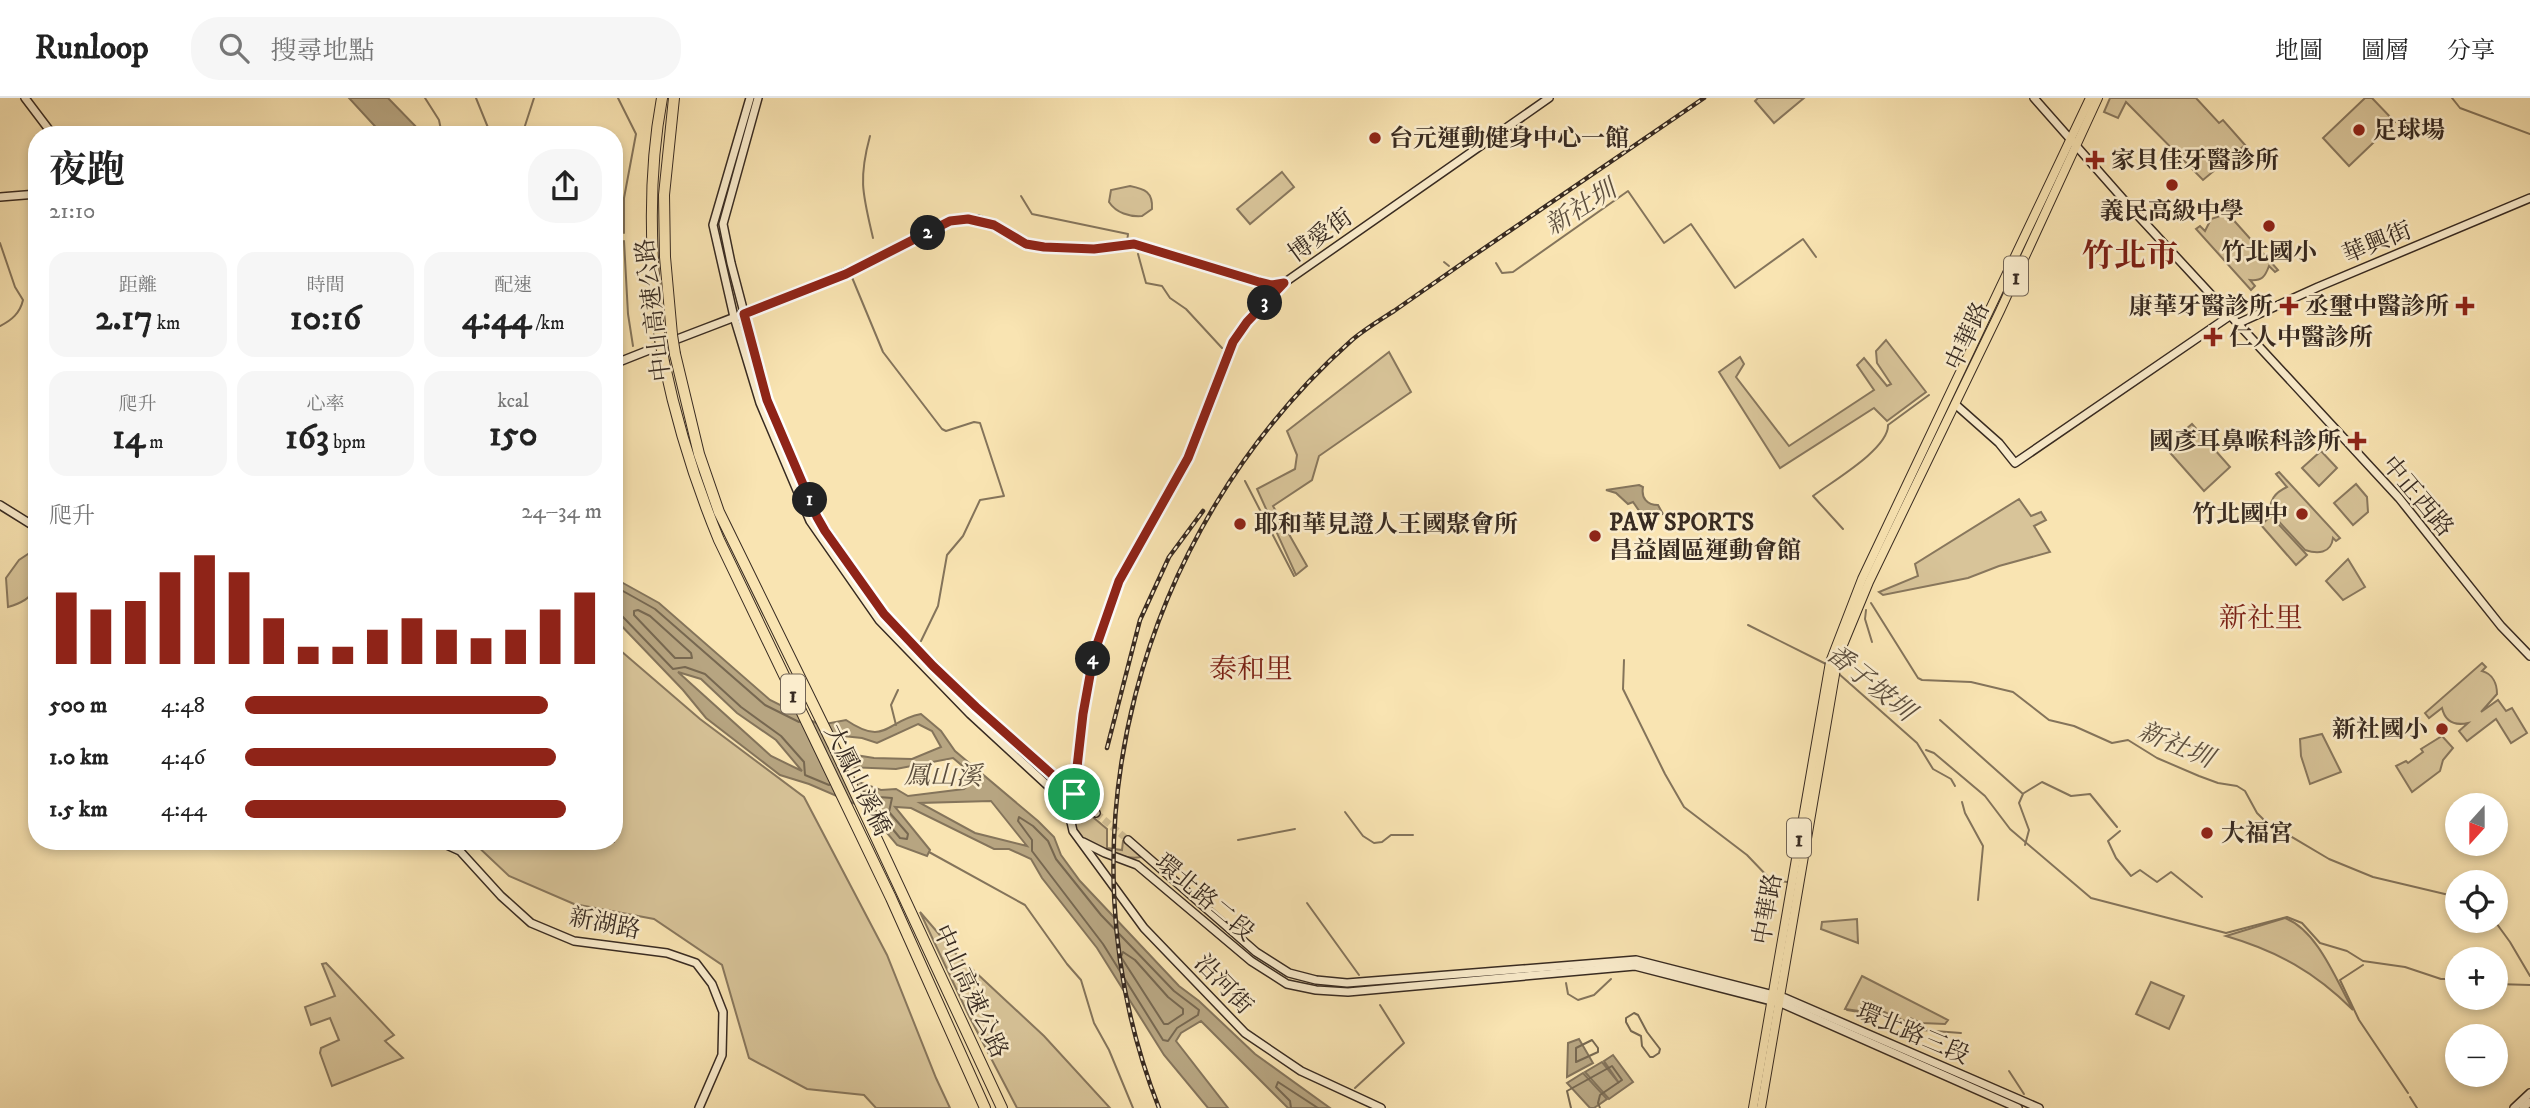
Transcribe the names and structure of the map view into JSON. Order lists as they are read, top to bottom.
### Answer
{
  "streets": {
    "highway": ["1", "中山高速公路", "大鳳山溪橋"],
    "main road": ["中華路"],
    "street": [
      "博愛街",
      "華興街",
      "中正西路",
      "環北路二段",
      "新湖路",
      "沿河街",
      "環北路三段"
    ]
  },
  "crossings": [
    ["華興街", "中正西路"],
    ["中山高速公路", "大鳳山溪橋"],
    ["中華路", "中正西路"],
    ["中華路", "環北路二段"],
    ["中華路", "環北路三段"],
    ["環北路二段", "沿河街"],
    ["環北路二段", "環北路三段"]
  ],
  "districts": ["竹北市", "新社里", "泰和里"],
  "water": ["新社圳", "番子坡圳", "鳳山溪"],
  "places": {
    "other": [
      "足球場",
      "台元運動健身中心一館",
      "義民高級中學",
      "竹北國小",
      "竹北國中",
      "耶和華見證人王國聚會所",
      "PAW SPORTS 昌益園區運動會館",
      "新社國小",
      "大福宮"
    ],
    "health": [
      "家貝佳牙醫診所",
      "康華牙醫診所",
      "丞璽中醫診所",
      "仁人中醫診所",
      "國彥耳鼻喉科診所"
    ]
  },
  "north": "bottom",
  "page": {
    "header": "Runloop",
    "search": "搜尋地點",
    "nav": ["地圖", "圖層", "分享"],
    "heading": ["夜跑", "21:10"],
    "pins": [
      "2",
      "3",
      "1",
      "4"
    ],
    "stats": [
      ["距離", "2.17 km"],
      ["時間", "10:16"],
      ["配速", "4:44 /km"],
      ["爬升", "14 m"],
      ["心率", "163 bpm"],
      ["kcal", "150"]
    ],
    "chart": ["爬升", "24–34 m"],
    "list": [
      {
        "name": "500 m",
        "note": "4:48"
      },
      {
        "name": "1.0 km",
        "note": "4:46"
      },
      {
        "name": "1.5 km",
        "note": "4:44"
      }
    ],
    "map_buttons": ["+", "−"]
  }
}
